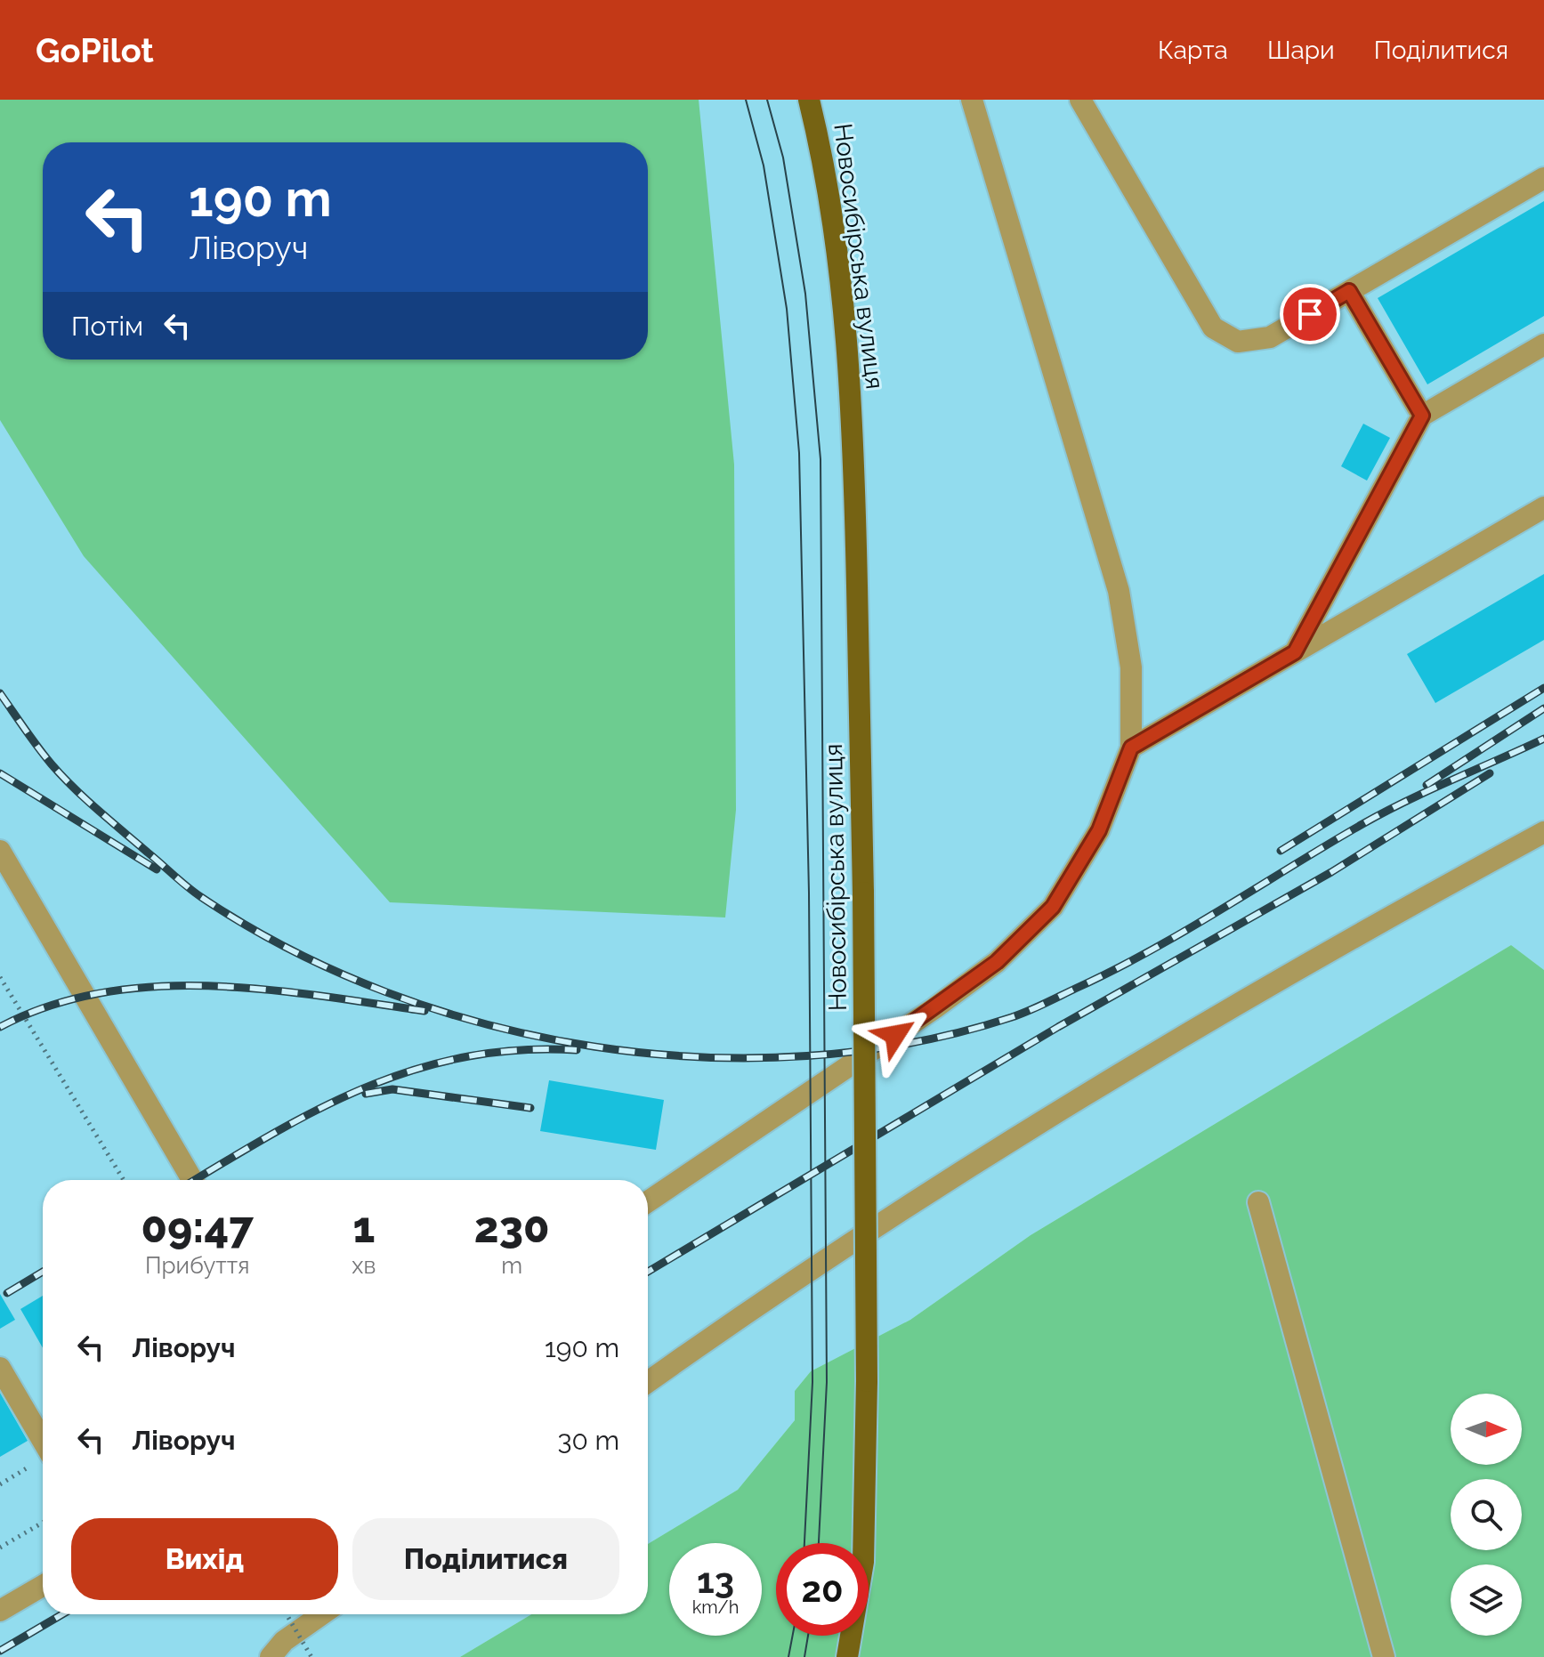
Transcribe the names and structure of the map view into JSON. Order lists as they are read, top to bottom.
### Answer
{
  "streets": {
    "main road": ["Новосибірська вулиця"]
  },
  "north": "right",
  "page": {
    "header": "GoPilot",
    "nav": ["Карта", "Шари", "Поділитися"],
    "turn": ["190 m", "Ліворуч"],
    "then": "Потім",
    "eta": [
      "09:47",
      "Прибуття",
      "1",
      "хв",
      "230",
      "m"
    ],
    "list": [
      {
        "name": "Ліворуч",
        "value": "190 m"
      },
      {
        "name": "Ліворуч",
        "value": "30 m"
      }
    ],
    "buttons": ["Вихід", "Поділитися"],
    "speed": "13 km/h",
    "limit": "20"
  }
}
